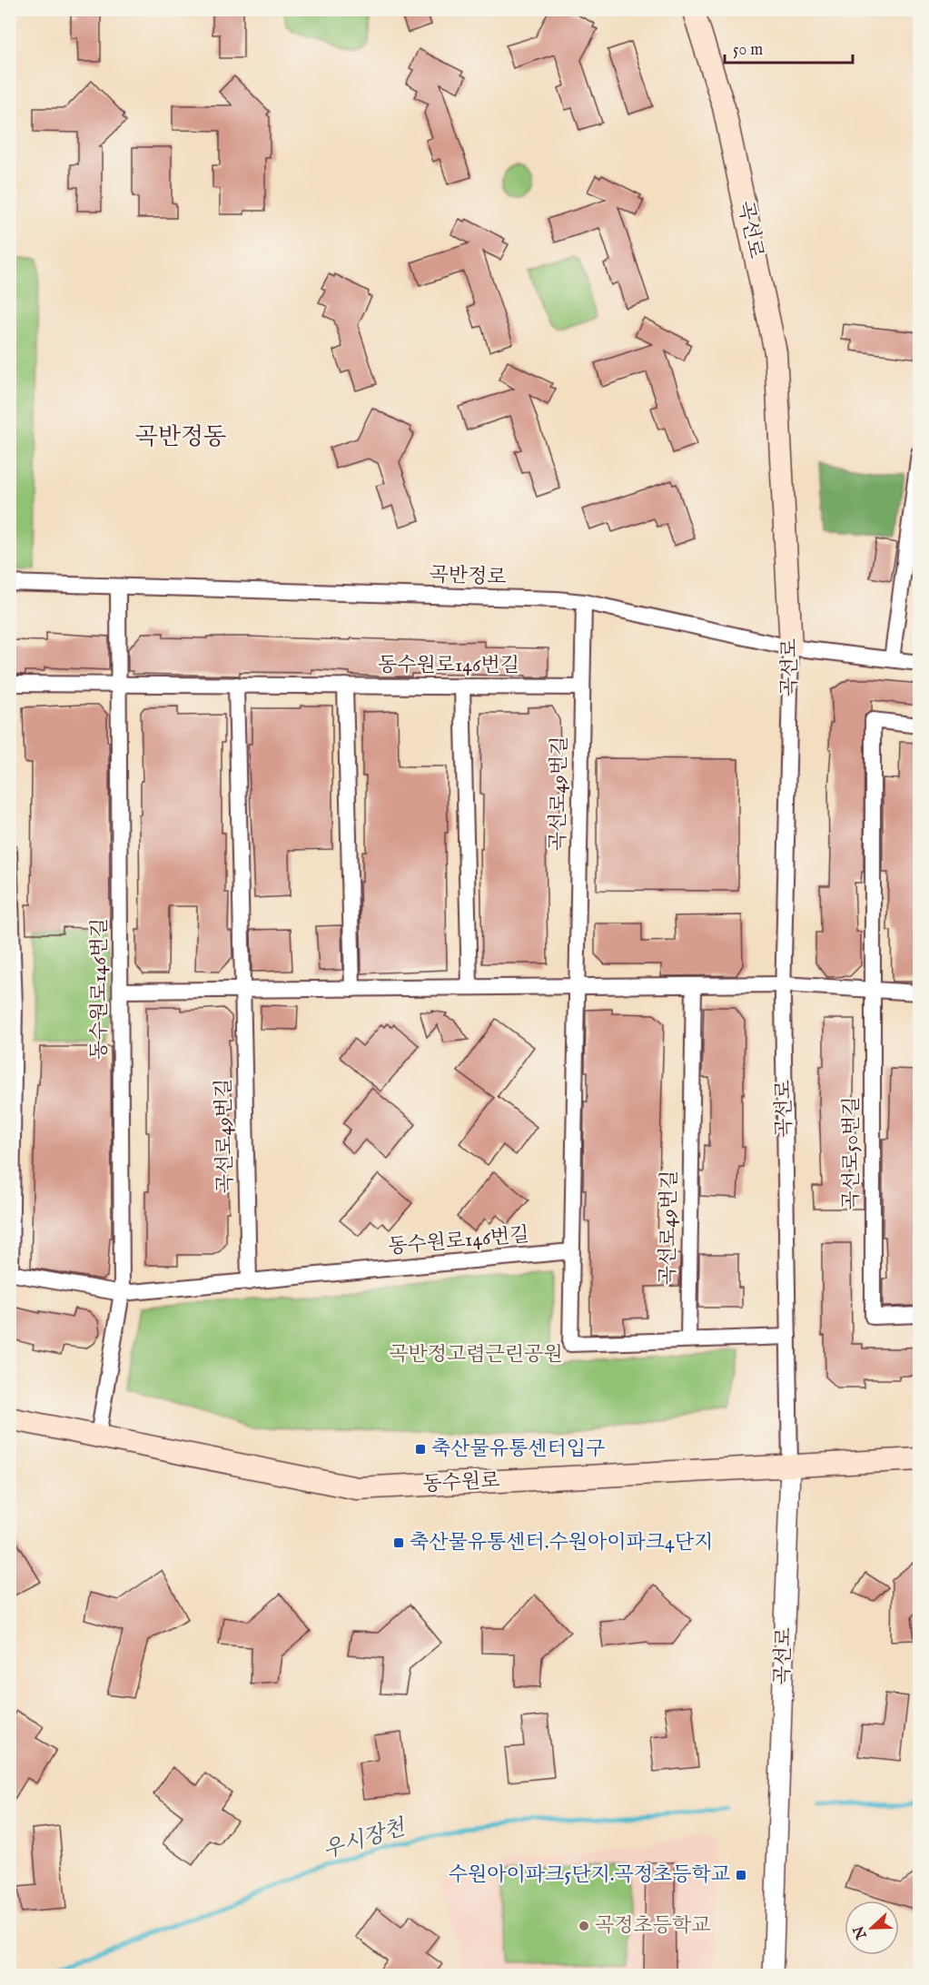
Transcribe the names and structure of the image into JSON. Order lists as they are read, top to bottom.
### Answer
{
  "streets": {
    "main road": ["곡선로", "동수원로"],
    "street": [
      "곡반정로",
      "동수원로146번길",
      "곡선로49번길",
      "곡선로50번길"
    ]
  },
  "crossings": [
    ["곡선로", "곡반정로"],
    ["곡선로", "동수원로"],
    ["곡반정로", "동수원로146번길"],
    ["곡반정로", "곡선로49번길"],
    ["동수원로146번길", "곡선로49번길"],
    ["동수원로146번길", "동수원로"]
  ],
  "districts": ["곡반정동"],
  "water": ["우시장천"],
  "parks": ["곡반정고렴근린공원"],
  "places": {
    "transit": ["축산물유통센터입구", "축산물유통센터.수원아이파크4단지", "수원아이파크5단지.곡정초등학교"],
    "other": ["곡정초등학교"]
  },
  "scale_bar": "50 m",
  "north": "left"
}
